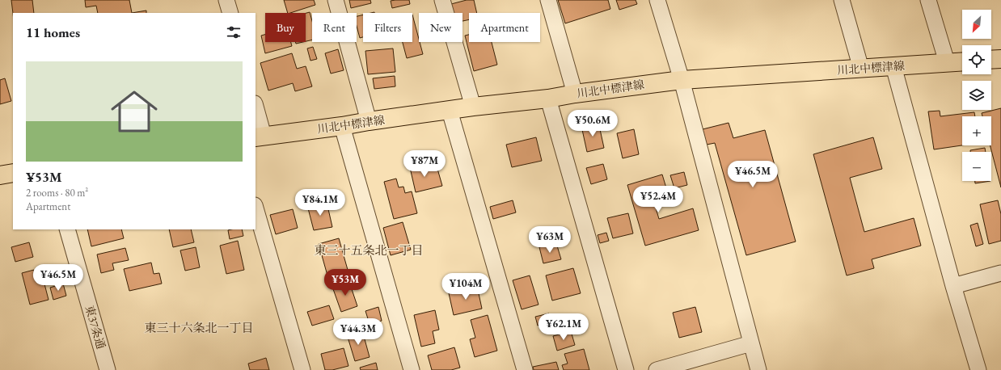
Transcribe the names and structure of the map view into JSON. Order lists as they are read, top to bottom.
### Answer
{
  "streets": {
    "main road": ["川北中標津線"],
    "street": ["東37条通"]
  },
  "districts": ["東三十五条北一丁目", "東三十六条北一丁目"],
  "north": "bottom left",
  "page": {
    "map_buttons": ["+", "−"],
    "chip": [
      "Buy",
      "Rent",
      "Filters",
      "New",
      "Apartment"
    ],
    "heading": "11 homes",
    "list": [
      {
        "name": "¥53M",
        "note": "2 rooms · 80 m² · Apartment"
      }
    ],
    "price": [
      "¥50.6M",
      "¥87M",
      "¥46.5M",
      "¥52.4M",
      "¥84.1M",
      "¥63M",
      "¥46.5M",
      "¥53M",
      "¥104M",
      "¥62.1M",
      "¥44.3M"
    ]
  }
}
